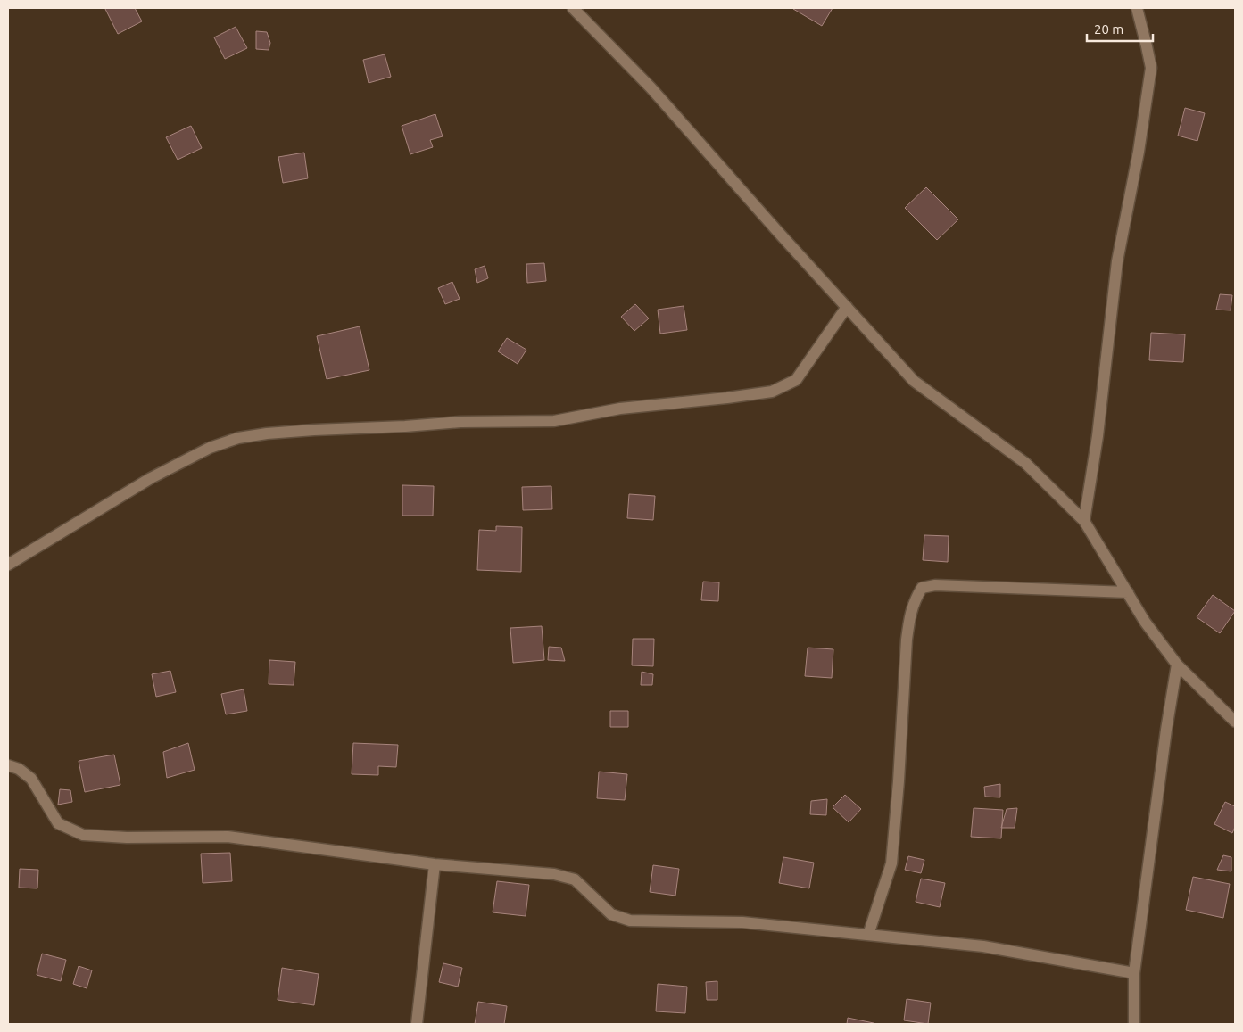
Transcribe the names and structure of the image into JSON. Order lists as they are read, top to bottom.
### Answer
{
  "scale_bar": "20 m"
}
